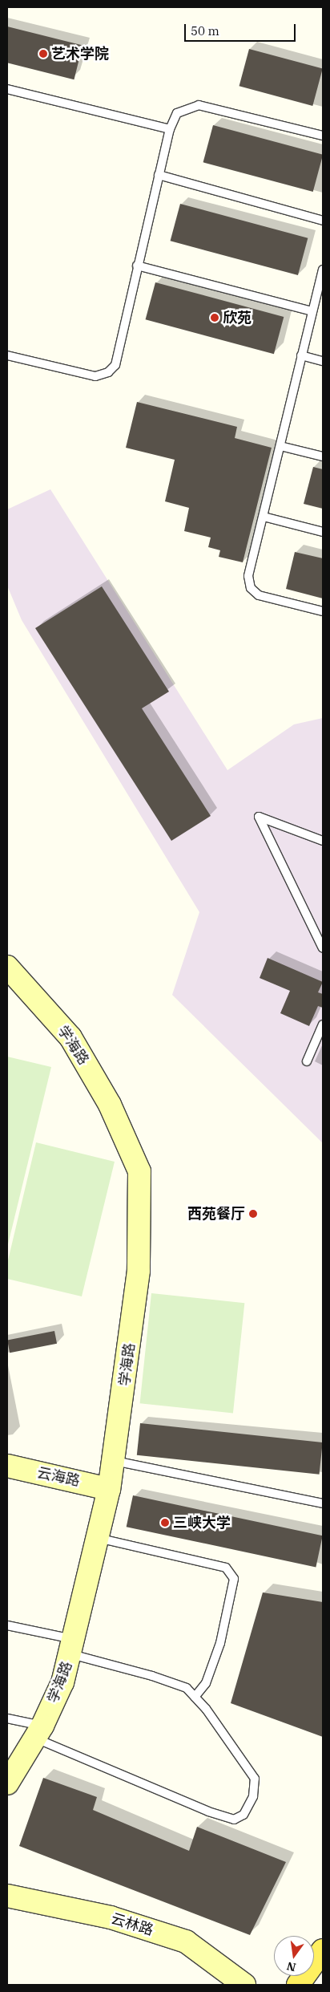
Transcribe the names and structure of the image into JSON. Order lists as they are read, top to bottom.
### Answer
{
  "streets": {
    "street": ["学海路", "云海路", "云林路"]
  },
  "crossings": [
    ["学海路", "云海路"]
  ],
  "places": [
    "艺术学院",
    "欣苑",
    "西苑餐厅",
    "三峡大学"
  ],
  "scale_bar": "50 m",
  "north": "bottom"
}
